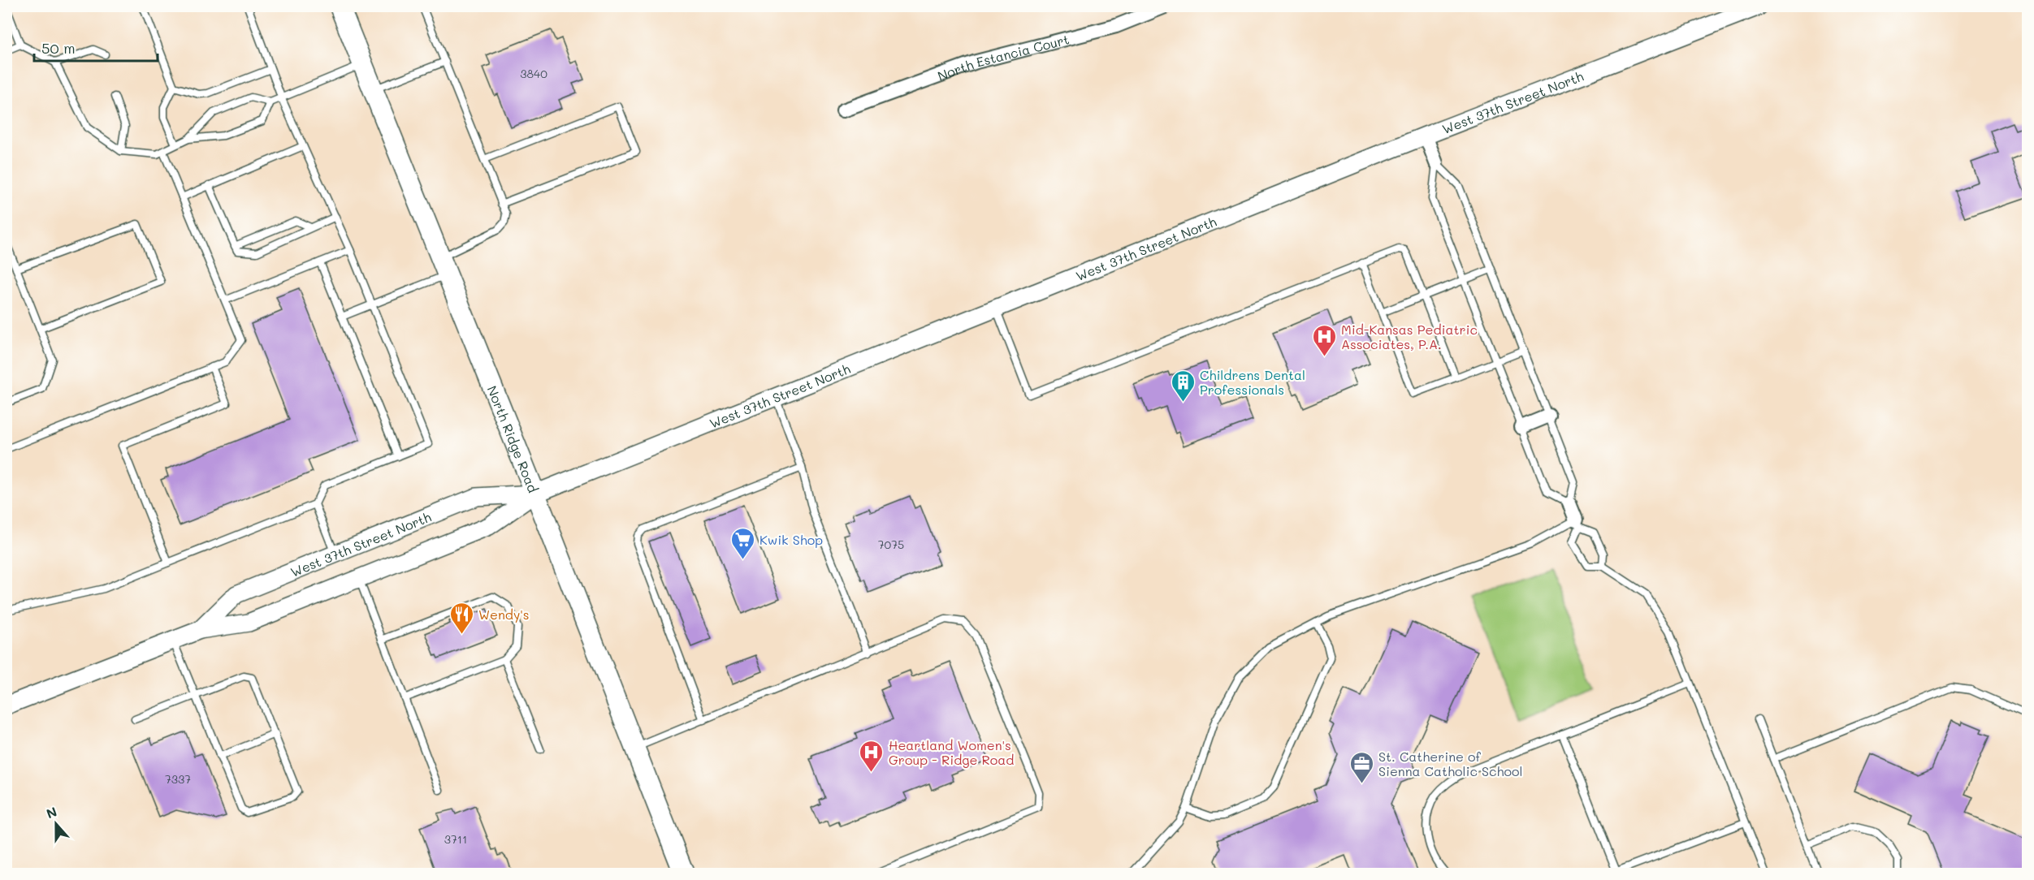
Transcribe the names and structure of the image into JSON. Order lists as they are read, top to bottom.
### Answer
{
  "streets": {
    "main road": ["North Ridge Road"],
    "street": ["North Estancia Court", "West 37th Street North"]
  },
  "crossings": [
    ["West 37th Street North", "North Ridge Road"]
  ],
  "places": {
    "hospital": ["Mid-Kansas Pediatric Associates, P.A.", "Heartland Women's Group - Ridge Road"],
    "building": ["Childrens Dental Professionals"],
    "supermarket": ["Kwik Shop"],
    "restaurant": ["Wendy's"],
    "office": ["St. Catherine of Sienna Catholic School"]
  },
  "house_numbers": [
    "3840",
    "7075",
    "7337",
    "3711"
  ],
  "scale_bar": "50 m",
  "north": "top"
}
